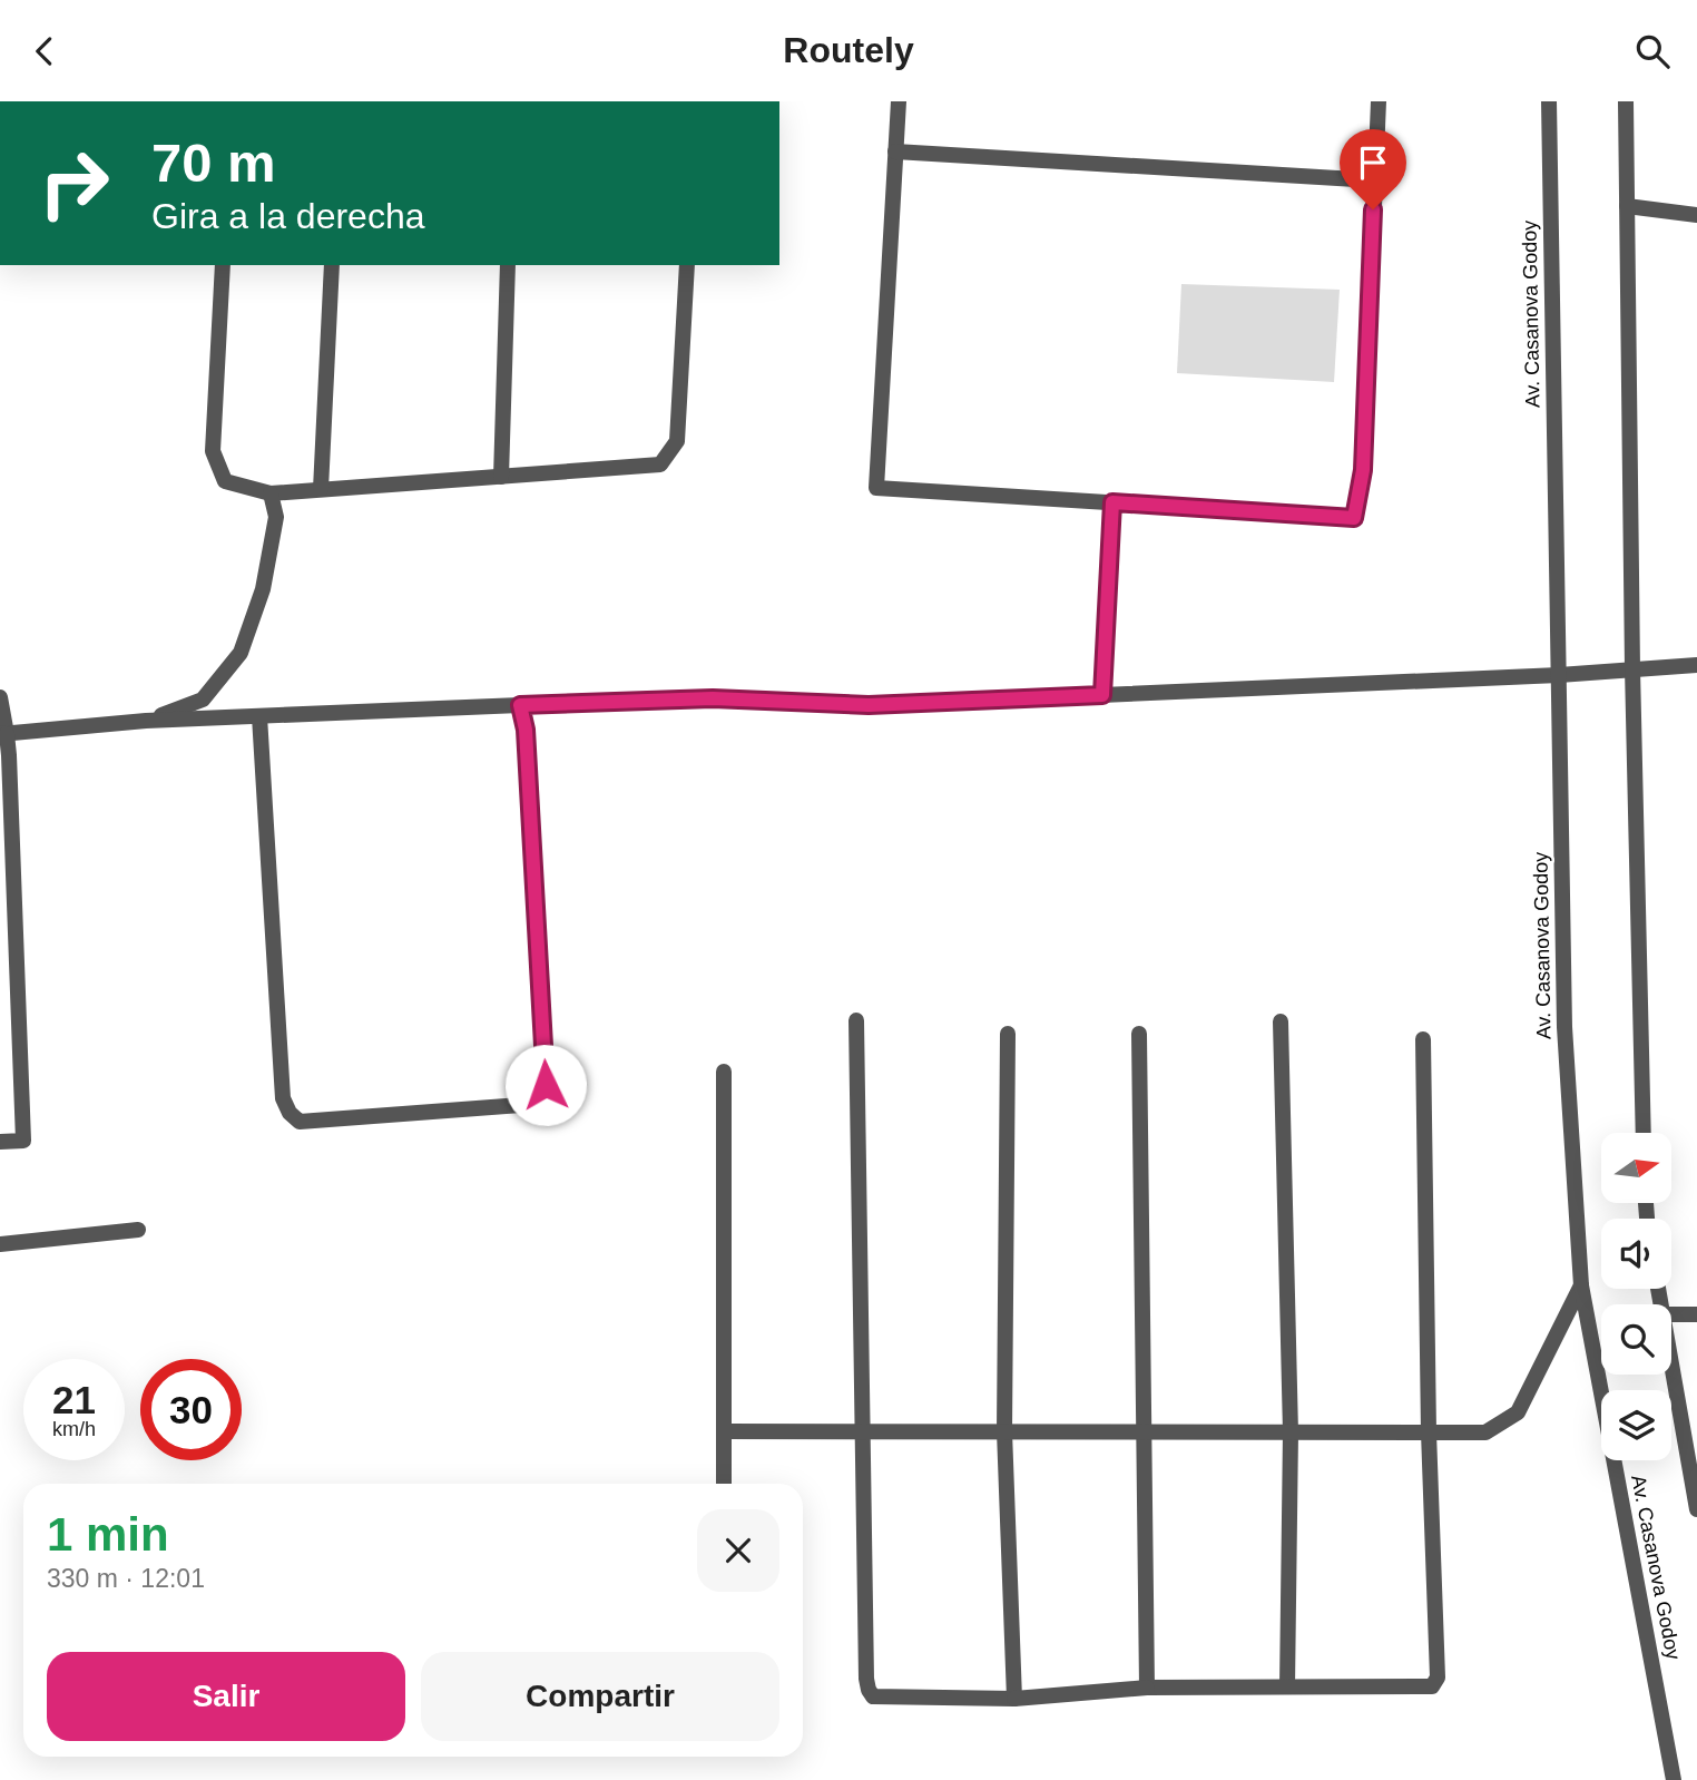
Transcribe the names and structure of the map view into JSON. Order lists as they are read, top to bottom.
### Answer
{
  "streets": {
    "street": ["Av. Casanova Godoy"]
  },
  "north": "right",
  "page": {
    "header": "Routely",
    "turn": ["70 m", "Gira a la derecha"],
    "speed": "21 km/h",
    "limit": "30",
    "heading": ["1 min", "330 m · 12:01"],
    "buttons": ["Salir", "Compartir"]
  }
}
